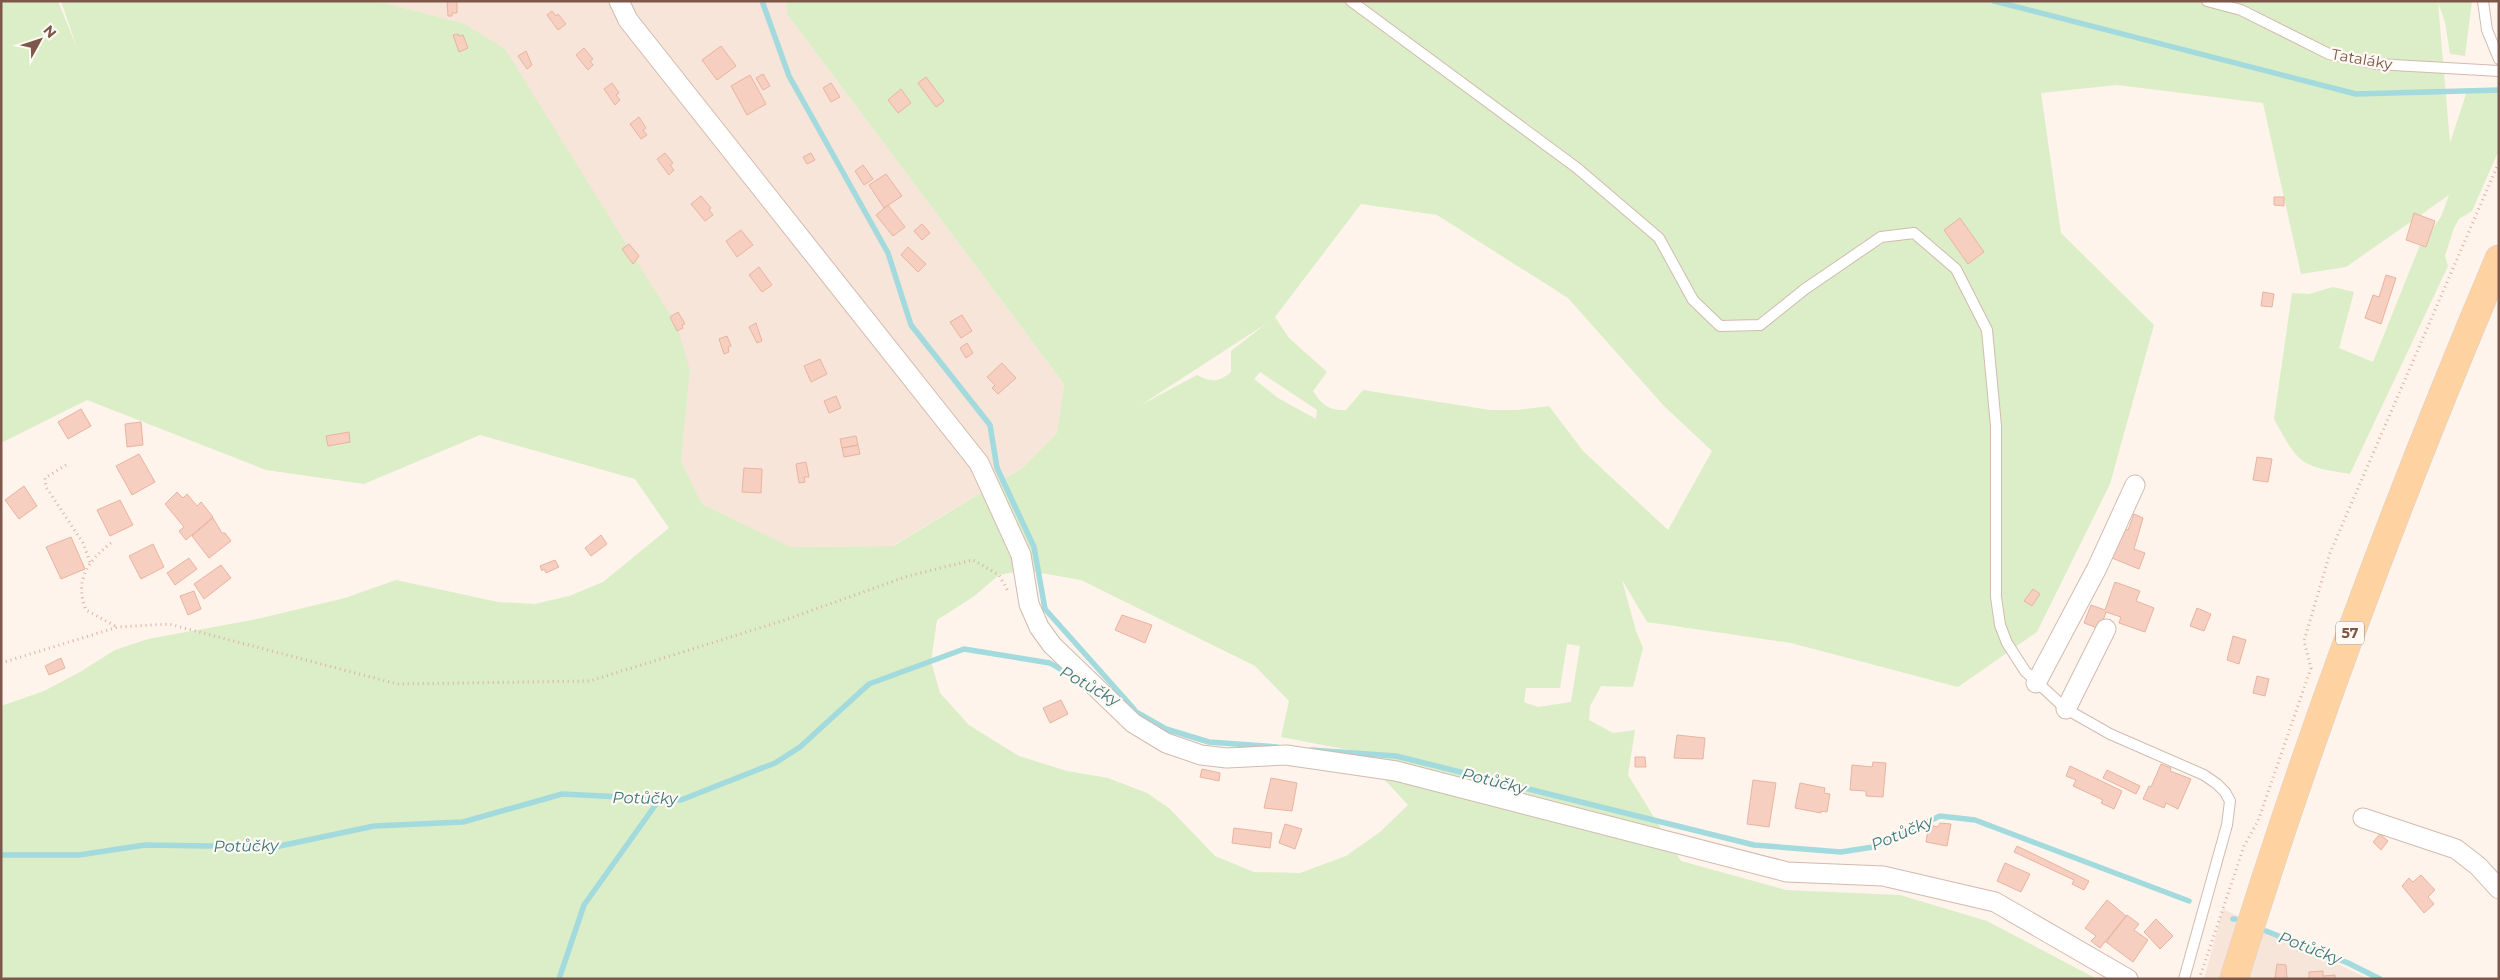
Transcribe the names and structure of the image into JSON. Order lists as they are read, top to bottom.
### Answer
{
  "streets": {
    "main road": ["57"],
    "lane": ["Tataláky"]
  },
  "water": ["Potůčky"],
  "north": "top right"
}
